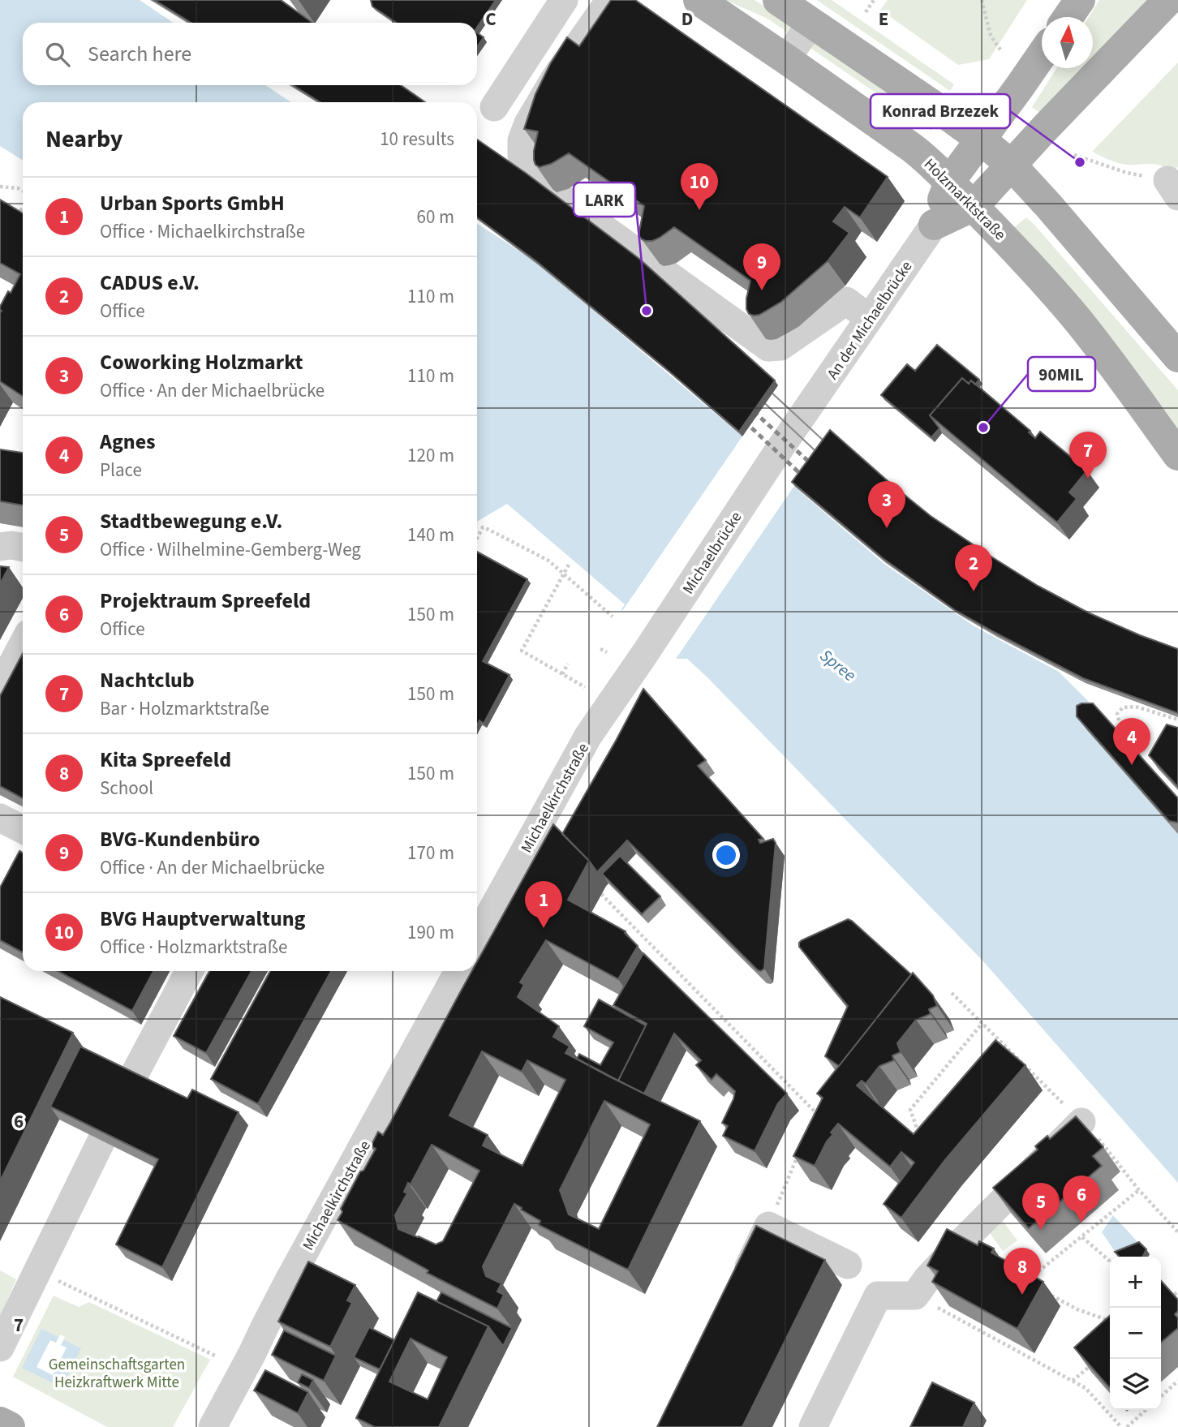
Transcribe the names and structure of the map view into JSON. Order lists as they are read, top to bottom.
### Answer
{
  "streets": {
    "main road": ["Holzmarktstraße", "An der Michaelbrücke"],
    "street": ["Michaelbrücke", "Michaelkirchstraße"]
  },
  "crossings": [
    ["Holzmarktstraße", "An der Michaelbrücke"],
    ["An der Michaelbrücke", "Michaelbrücke"],
    ["Michaelbrücke", "Michaelkirchstraße"]
  ],
  "water": ["Spree"],
  "parks": ["Gemeinschaftsgarten Heizkraftwerk Mitte"],
  "places": ["Konrad Brzezek", "LARK", "90MIL"],
  "north": "top",
  "page": {
    "search": "Search here",
    "heading": ["Nearby", "10 results"],
    "pins": [
      "10",
      "9",
      "7",
      "3",
      "2",
      "4",
      "1",
      "6",
      "5",
      "8"
    ],
    "list": [
      {
        "mark": "1",
        "name": "Urban Sports GmbH",
        "note": "Office · Michaelkirchstraße",
        "value": "60 m"
      },
      {
        "mark": "2",
        "name": "CADUS e.V.",
        "note": "Office",
        "value": "110 m"
      },
      {
        "mark": "3",
        "name": "Coworking Holzmarkt",
        "note": "Office · An der Michaelbrücke",
        "value": "110 m"
      },
      {
        "mark": "4",
        "name": "Agnes",
        "note": "Place",
        "value": "120 m"
      },
      {
        "mark": "5",
        "name": "Stadtbewegung e.V.",
        "note": "Office · Wilhelmine-Gemberg-Weg",
        "value": "140 m"
      },
      {
        "mark": "6",
        "name": "Projektraum Spreefeld",
        "note": "Office",
        "value": "150 m"
      },
      {
        "mark": "7",
        "name": "Nachtclub",
        "note": "Bar · Holzmarktstraße",
        "value": "150 m"
      },
      {
        "mark": "8",
        "name": "Kita Spreefeld",
        "note": "School",
        "value": "150 m"
      },
      {
        "mark": "9",
        "name": "BVG-Kundenbüro",
        "note": "Office · An der Michaelbrücke",
        "value": "170 m"
      },
      {
        "mark": "10",
        "name": "BVG Hauptverwaltung",
        "note": "Office · Holzmarktstraße",
        "value": "190 m"
      }
    ],
    "map_buttons": ["+", "−"]
  },
  "grid": {
    "columns": ["C", "D", "E"],
    "rows": ["6", "7"]
  }
}
